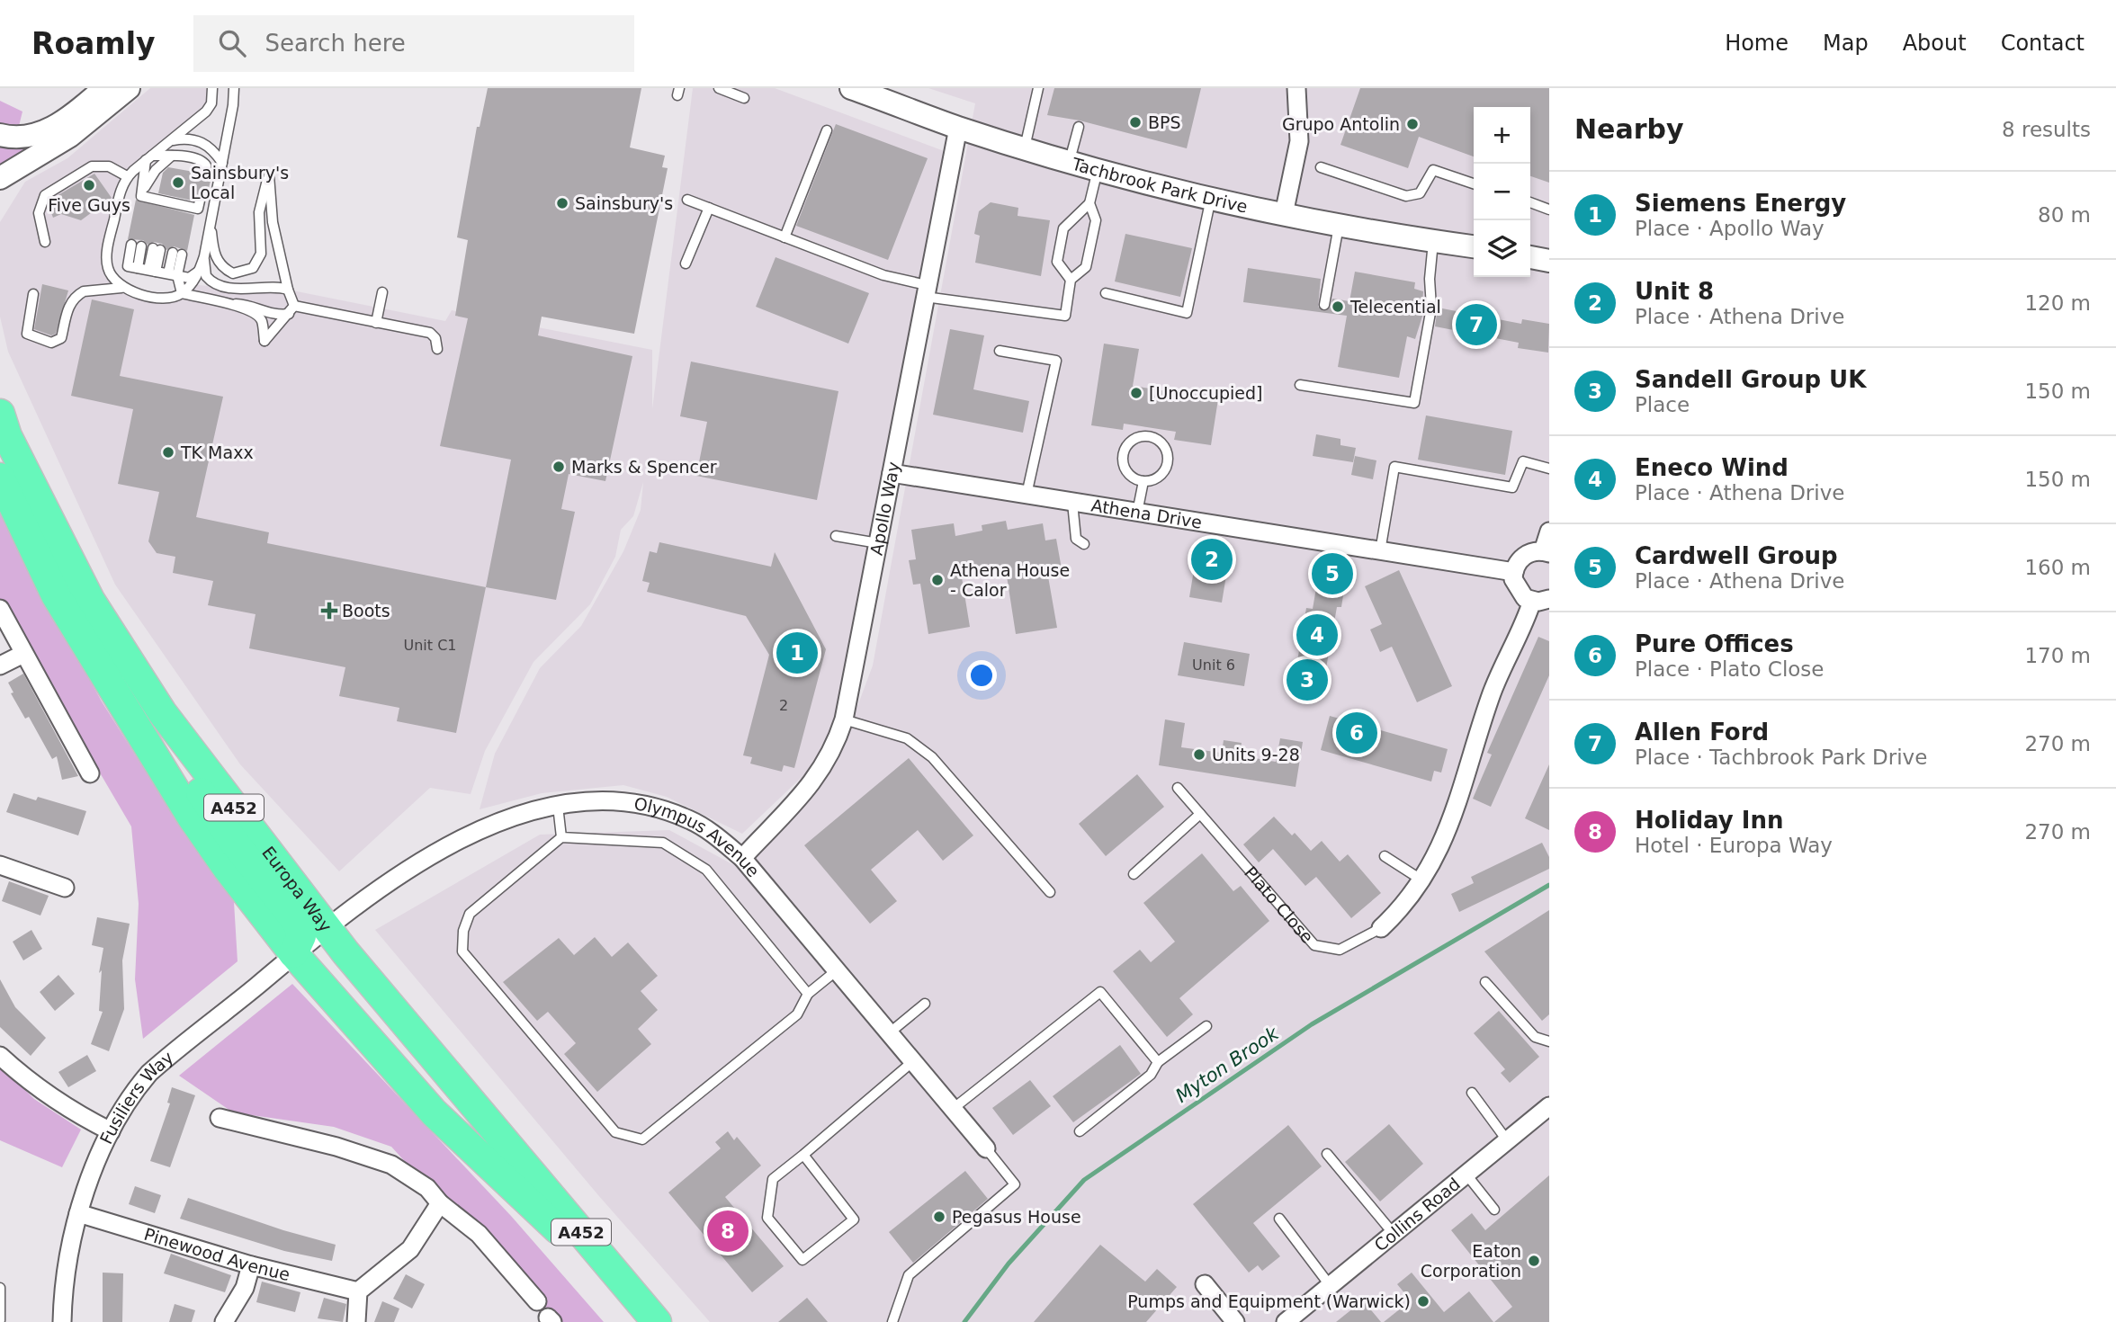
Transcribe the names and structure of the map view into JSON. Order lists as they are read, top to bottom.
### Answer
{
  "streets": {
    "highway": ["A452", "Europa Way"],
    "street": [
      "Tachbrook Park Drive",
      "Apollo Way",
      "Athena Drive",
      "Olympus Avenue",
      "Plato Close",
      "Fusiliers Way",
      "Collins Road",
      "Pinewood Avenue"
    ]
  },
  "crossings": [
    ["Tachbrook Park Drive", "Apollo Way"],
    ["Apollo Way", "Athena Drive"],
    ["Apollo Way", "Olympus Avenue"],
    ["Olympus Avenue", "Europa Way"],
    ["Olympus Avenue", "Fusiliers Way"],
    ["Europa Way", "Fusiliers Way"],
    ["Fusiliers Way", "Pinewood Avenue"]
  ],
  "water": ["Myton Brook"],
  "places": {
    "other": [
      "BPS",
      "Grupo Antolin",
      "Sainsbury's Local",
      "Five Guys",
      "Sainsbury's",
      "Telecential",
      "[Unoccupied]",
      "TK Maxx",
      "Marks & Spencer",
      "Athena House - Calor",
      "Units 9-28",
      "Pegasus House",
      "Eaton Corporation",
      "Pumps and Equipment (Warwick)"
    ],
    "health": ["Boots"]
  },
  "house_numbers": ["Unit C1", "Unit 6", "2"],
  "page": {
    "header": "Roamly",
    "search": "Search here",
    "nav": [
      "Home",
      "Map",
      "About",
      "Contact"
    ],
    "heading": ["Nearby", "8 results"],
    "map_buttons": ["+", "−"],
    "list": [
      {
        "mark": "1",
        "name": "Siemens Energy",
        "note": "Place · Apollo Way",
        "value": "80 m"
      },
      {
        "mark": "2",
        "name": "Unit 8",
        "note": "Place · Athena Drive",
        "value": "120 m"
      },
      {
        "mark": "3",
        "name": "Sandell Group UK",
        "note": "Place",
        "value": "150 m"
      },
      {
        "mark": "4",
        "name": "Eneco Wind",
        "note": "Place · Athena Drive",
        "value": "150 m"
      },
      {
        "mark": "5",
        "name": "Cardwell Group",
        "note": "Place · Athena Drive",
        "value": "160 m"
      },
      {
        "mark": "6",
        "name": "Pure Offices",
        "note": "Place · Plato Close",
        "value": "170 m"
      },
      {
        "mark": "7",
        "name": "Allen Ford",
        "note": "Place · Tachbrook Park Drive",
        "value": "270 m"
      },
      {
        "mark": "8",
        "name": "Holiday Inn",
        "note": "Hotel · Europa Way",
        "value": "270 m"
      }
    ],
    "pins": [
      "7",
      "2",
      "5",
      "4",
      "1",
      "3",
      "6",
      "8"
    ]
  }
}
